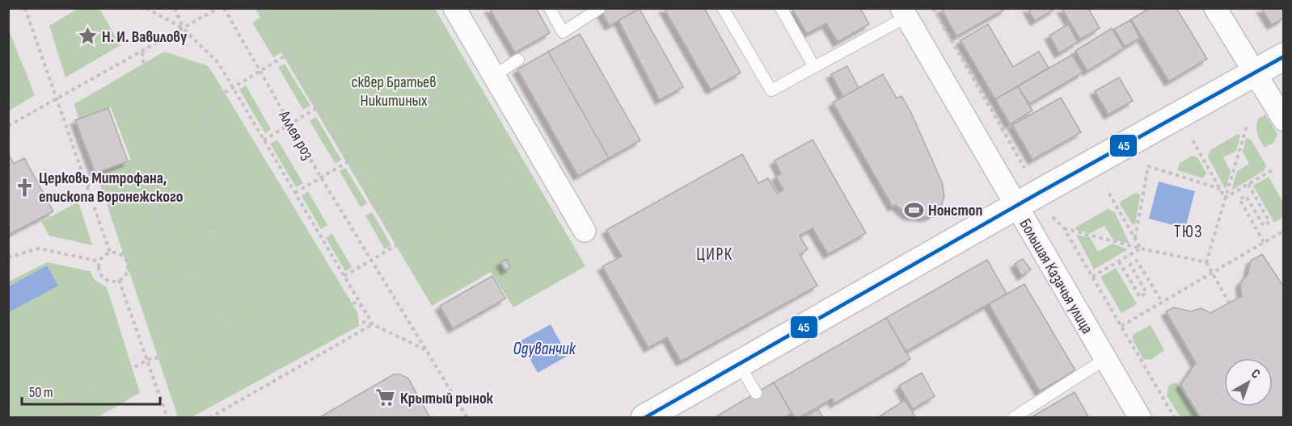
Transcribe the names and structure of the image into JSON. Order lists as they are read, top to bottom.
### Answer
{
  "streets": {
    "street": ["Большая Казачья улица"],
    "path": ["Аллея роз"]
  },
  "districts": ["ТЮЗ", "ЦИРК"],
  "water": ["Одуванчик"],
  "parks": ["сквер Братьев Никитиных"],
  "places": {
    "place": ["Н. И. Вавилову"],
    "church": ["Церковь Митрофана, епископа Воронежского"],
    "sports": ["Нонстоп"],
    "supermarket": ["Крытый рынок"]
  },
  "lines": ["transit line 45"],
  "scale_bar": "50 m",
  "north": "top right"
}
